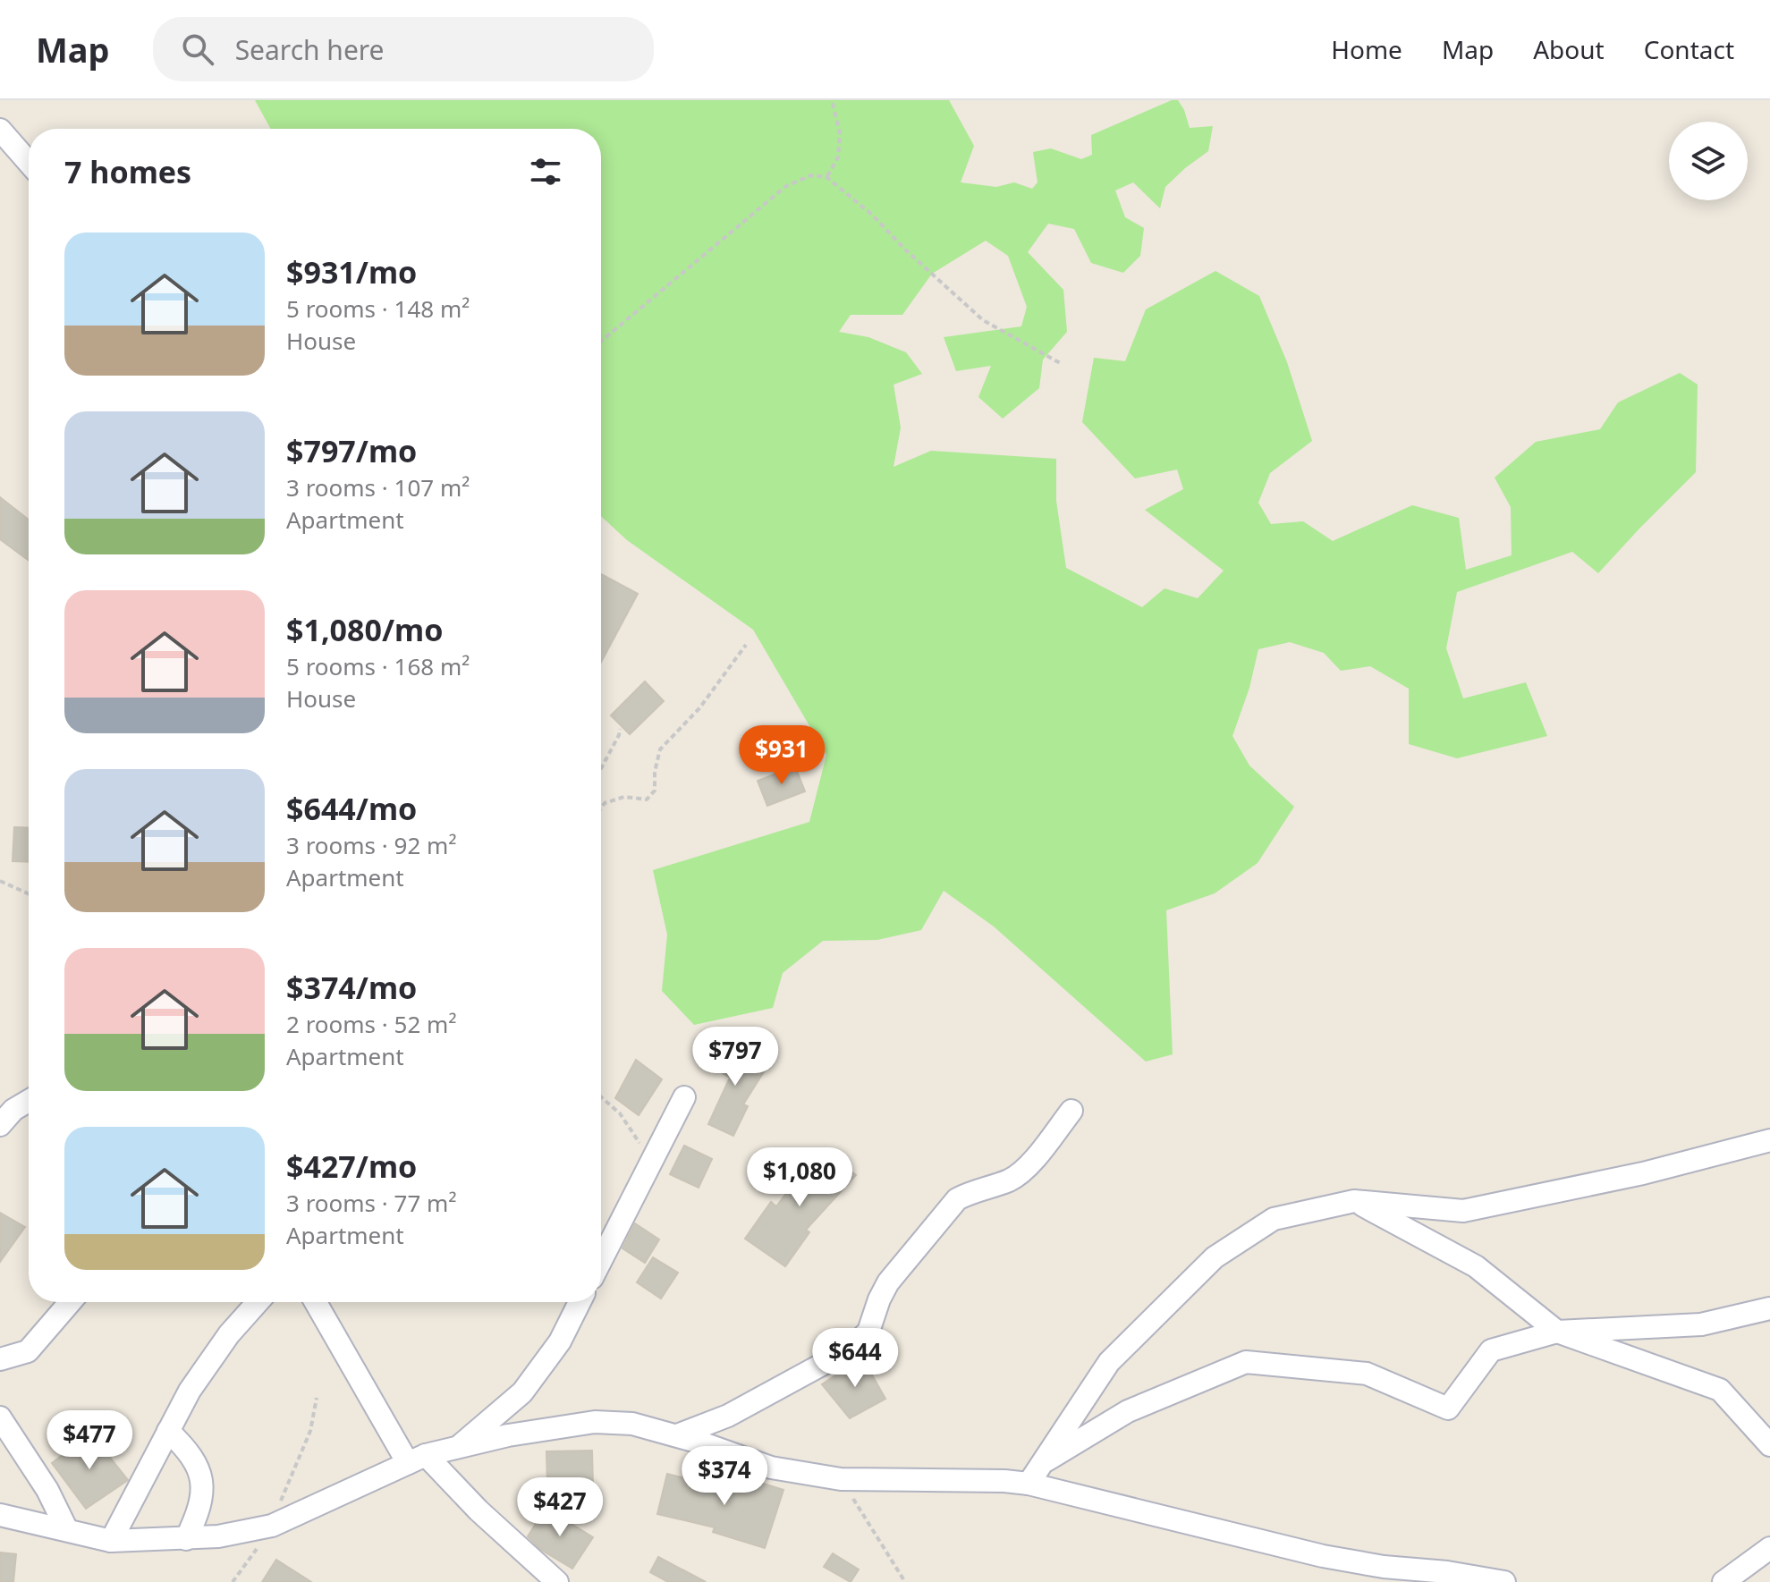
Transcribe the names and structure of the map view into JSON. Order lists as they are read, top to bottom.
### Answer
{
  "page": {
    "header": "Map",
    "search": "Search here",
    "nav": [
      "Home",
      "Map",
      "About",
      "Contact"
    ],
    "heading": "7 homes",
    "list": [
      {
        "name": "$931/mo",
        "note": "5 rooms · 148 m² · House"
      },
      {
        "name": "$797/mo",
        "note": "3 rooms · 107 m² · Apartment"
      },
      {
        "name": "$1,080/mo",
        "note": "5 rooms · 168 m² · House"
      },
      {
        "name": "$644/mo",
        "note": "3 rooms · 92 m² · Apartment"
      },
      {
        "name": "$374/mo",
        "note": "2 rooms · 52 m² · Apartment"
      },
      {
        "name": "$427/mo",
        "note": "3 rooms · 77 m² · Apartment"
      }
    ],
    "price": [
      "$931",
      "$797",
      "$1,080",
      "$644",
      "$477",
      "$374",
      "$427"
    ]
  }
}
